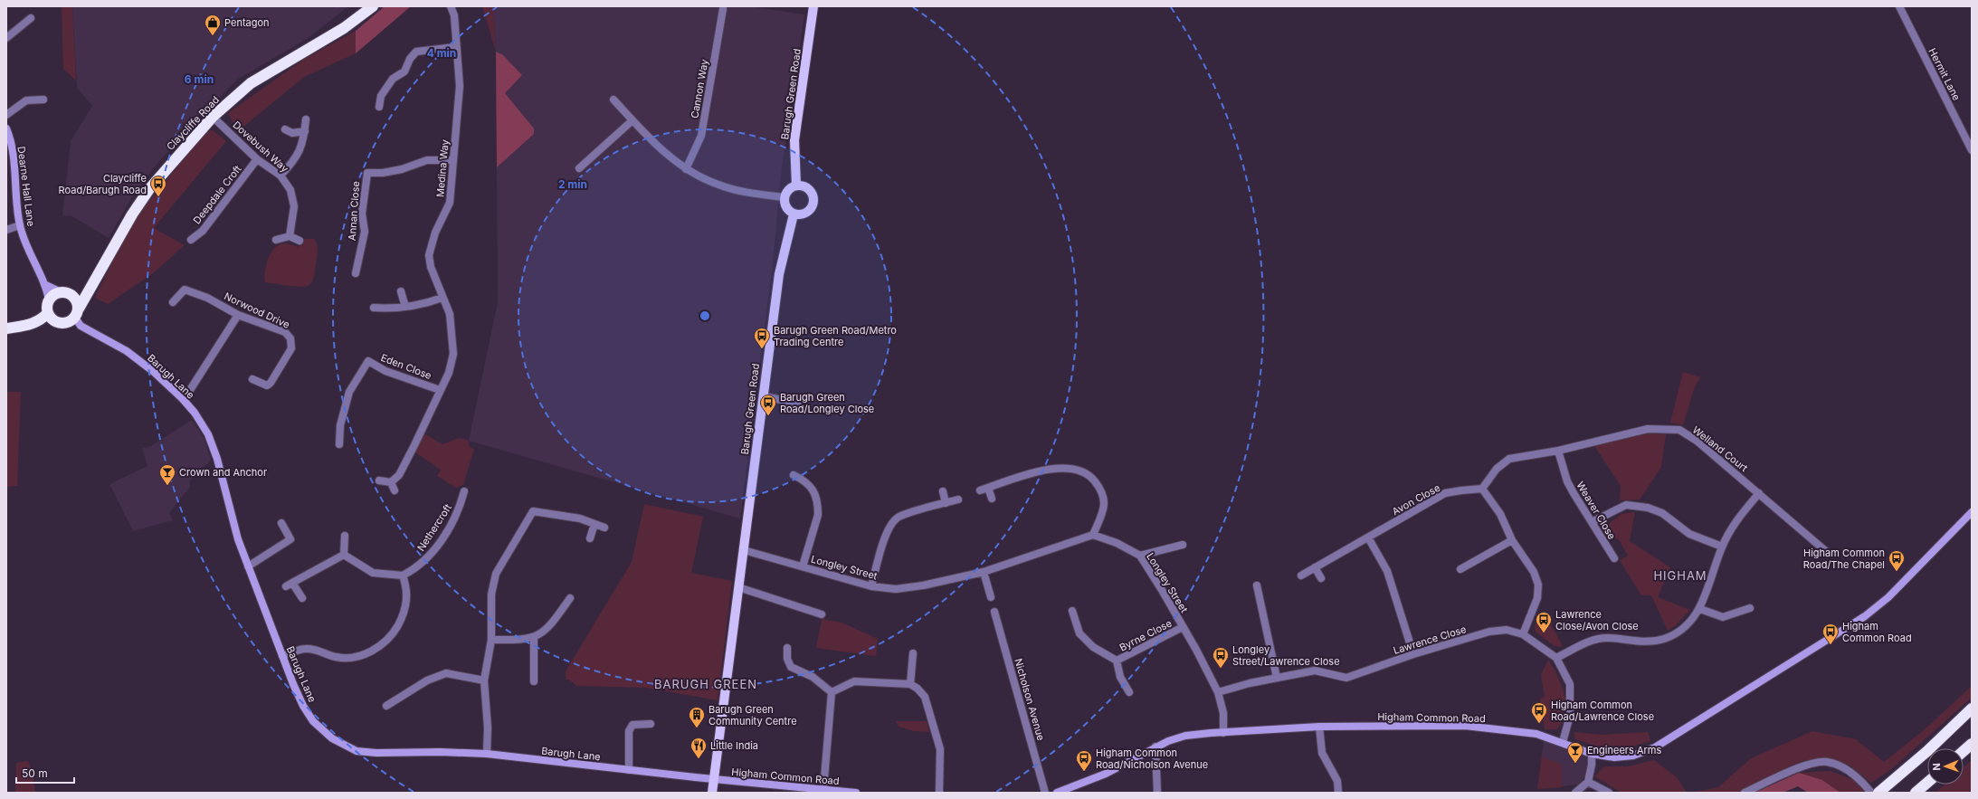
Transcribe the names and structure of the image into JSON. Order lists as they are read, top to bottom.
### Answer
{
  "streets": {
    "highway": ["Claycliffe Road"],
    "main road": ["Barugh Green Road"],
    "street": [
      "Hermit Lane",
      "Cannon Way",
      "Dovebush Way",
      "Medina Way",
      "Dearne Hall Lane",
      "Deepdale Croft",
      "Annan Close",
      "Norwood Drive",
      "Eden Close",
      "Barugh Lane",
      "Welland Court",
      "Avon Close",
      "Weaver Close",
      "Nethercroft",
      "Longley Street",
      "Byrne Close",
      "Lawrence Close",
      "Nicholson Avenue",
      "Higham Common Road"
    ]
  },
  "crossings": [
    ["Barugh Green Road", "Barugh Lane"],
    ["Barugh Green Road", "Longley Street"],
    ["Barugh Green Road", "Higham Common Road"],
    ["Claycliffe Road", "Dovebush Way"],
    ["Claycliffe Road", "Dearne Hall Lane"],
    ["Claycliffe Road", "Barugh Lane"],
    ["Dovebush Way", "Deepdale Croft"],
    ["Medina Way", "Annan Close"],
    ["Medina Way", "Eden Close"],
    ["Dearne Hall Lane", "Barugh Lane"],
    ["Barugh Lane", "Higham Common Road"],
    ["Welland Court", "Avon Close"],
    ["Welland Court", "Weaver Close"],
    ["Longley Street", "Byrne Close"],
    ["Longley Street", "Lawrence Close"],
    ["Longley Street", "Higham Common Road"],
    ["Lawrence Close", "Higham Common Road"]
  ],
  "districts": ["HIGHAM", "BARUGH GREEN"],
  "places": {
    "shop": ["Pentagon"],
    "bus stop": [
      "Claycliffe Road/Barugh Road",
      "Barugh Green Road/Metro Trading Centre",
      "Barugh Green Road/Longley Close",
      "Higham Common Road/The Chapel",
      "Lawrence Close/Avon Close",
      "Higham Common Road",
      "Longley Street/Lawrence Close",
      "Higham Common Road/Lawrence Close",
      "Higham Common Road/Nicholson Avenue"
    ],
    "bar": ["Crown and Anchor", "Engineers Arms"],
    "building": ["Barugh Green Community Centre"],
    "restaurant": ["Little India"]
  },
  "scale_bar": "50 m",
  "north": "left",
  "rings": ["4 min", "6 min", "2 min"]
}
